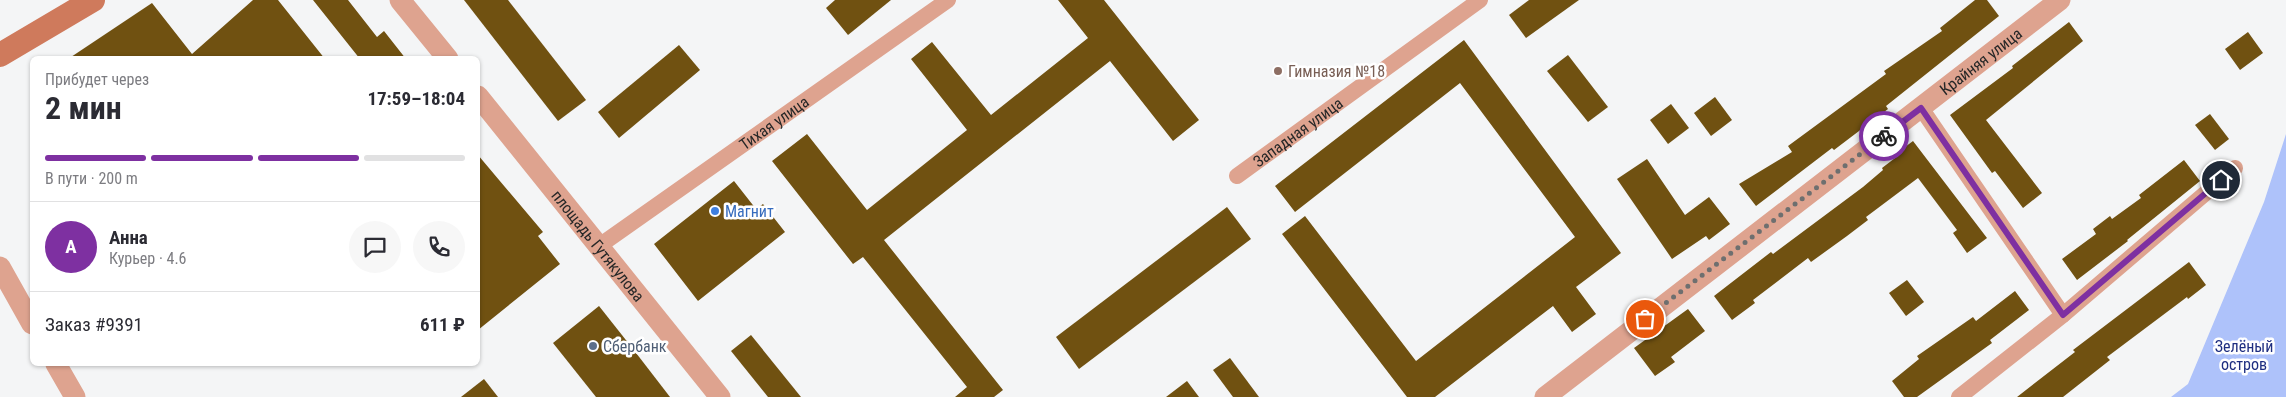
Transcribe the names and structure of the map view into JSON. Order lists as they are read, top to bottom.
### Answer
{
  "streets": {
    "street": [
      "Крайняя улица",
      "Тихая улица",
      "Западная улица",
      "площадь Гутякулова"
    ]
  },
  "crossings": [
    ["Тихая улица", "площадь Гутякулова"]
  ],
  "parks": ["Зелёный остров"],
  "places": ["Гимназия №18", "Магнит", "Сбербанк"],
  "page": {
    "heading": ["2 мин", "Прибудет через", "17:59–18:04"],
    "panel": [
      "Анна",
      "Курьер · 4.6",
      "Заказ #9391",
      "611 ₽"
    ],
    "bar": "В пути · 200 m",
    "round": "А"
  }
}
